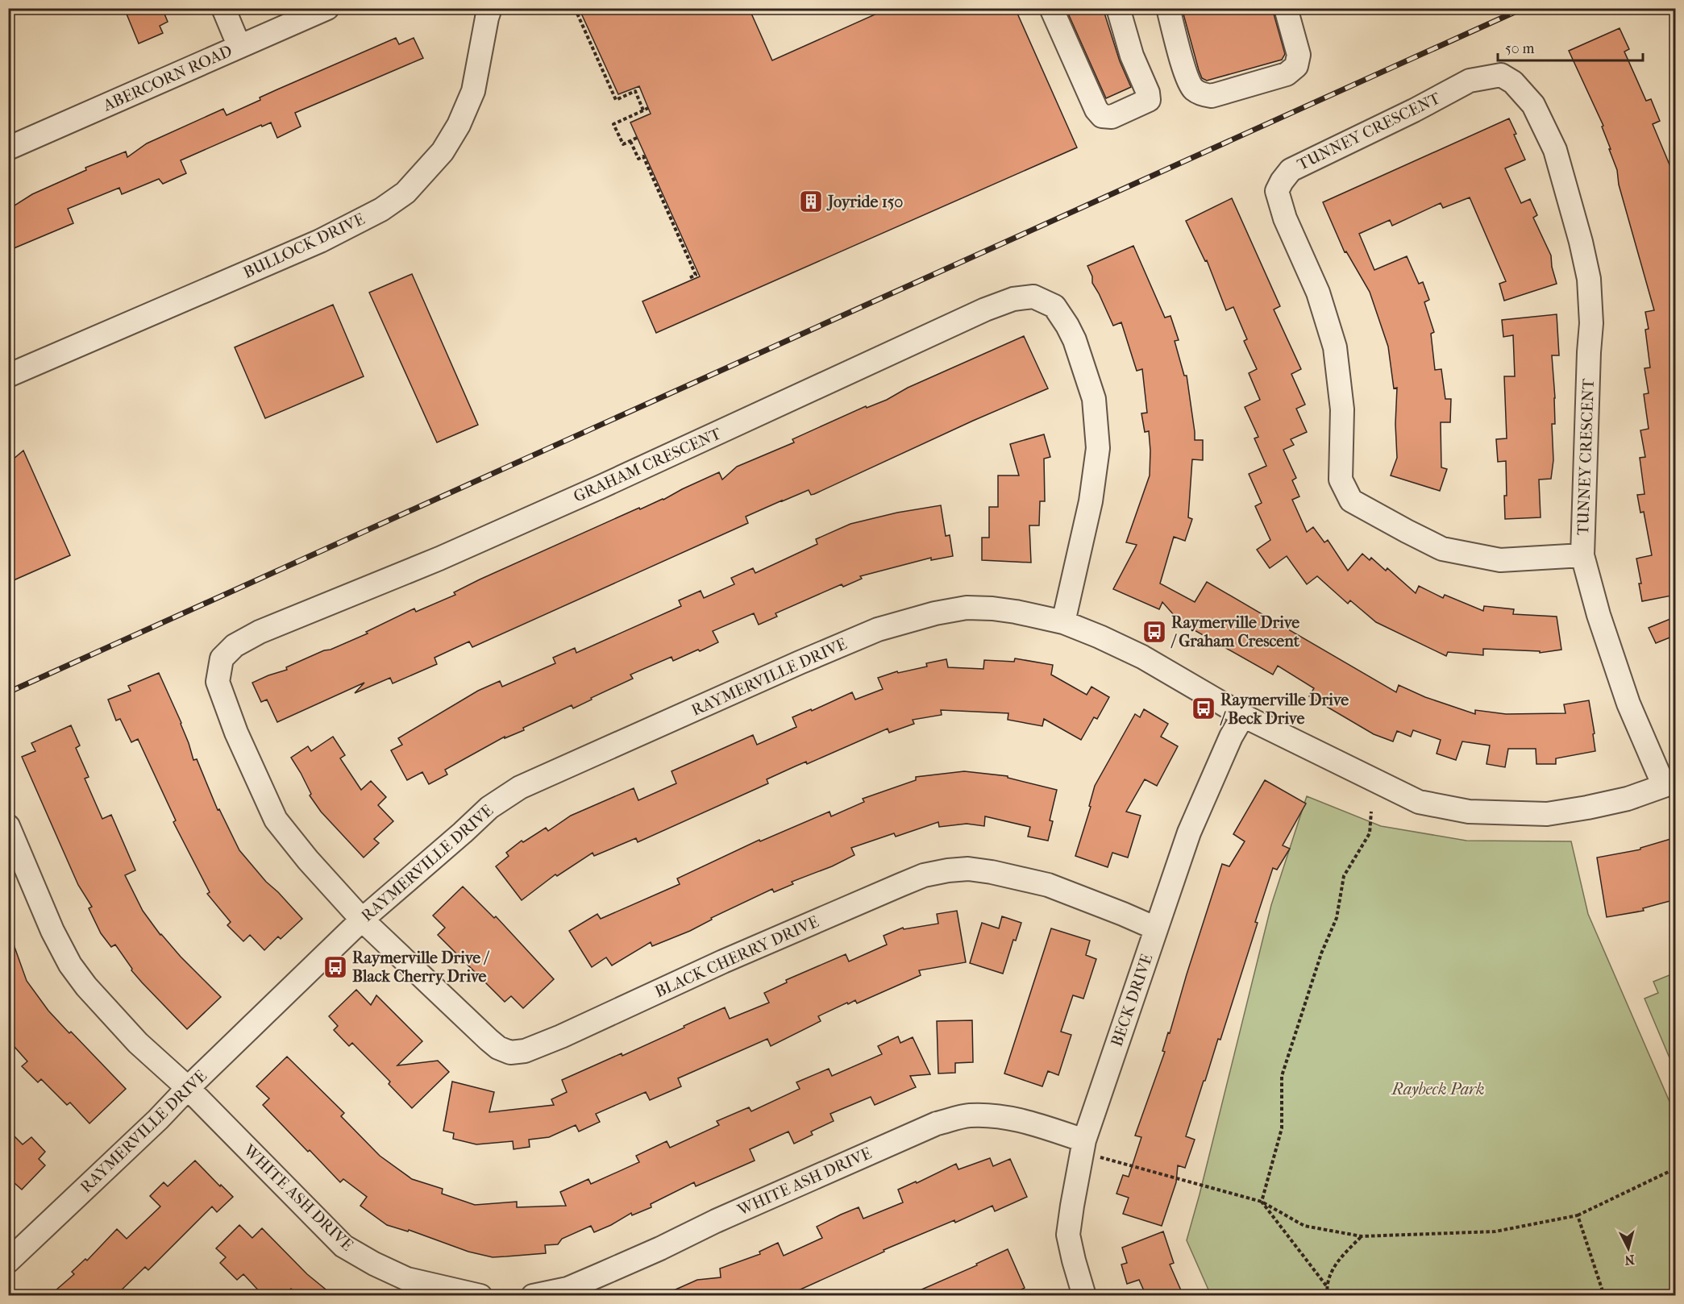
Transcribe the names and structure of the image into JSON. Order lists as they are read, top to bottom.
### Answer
{
  "streets": {
    "street": [
      "ABERCORN ROAD",
      "TUNNEY CRESCENT",
      "BULLOCK DRIVE",
      "GRAHAM CRESCENT",
      "RAYMERVILLE DRIVE",
      "BLACK CHERRY DRIVE",
      "BECK DRIVE",
      "WHITE ASH DRIVE"
    ]
  },
  "crossings": [
    ["TUNNEY CRESCENT", "RAYMERVILLE DRIVE"],
    ["GRAHAM CRESCENT", "RAYMERVILLE DRIVE"],
    ["GRAHAM CRESCENT", "BLACK CHERRY DRIVE"],
    ["RAYMERVILLE DRIVE", "BLACK CHERRY DRIVE"],
    ["RAYMERVILLE DRIVE", "BECK DRIVE"],
    ["RAYMERVILLE DRIVE", "WHITE ASH DRIVE"],
    ["BLACK CHERRY DRIVE", "BECK DRIVE"],
    ["BECK DRIVE", "WHITE ASH DRIVE"]
  ],
  "parks": ["Raybeck Park"],
  "places": {
    "building": ["Joyride 150"],
    "bus stop": ["Raymerville Drive / Graham Crescent", "Raymerville Drive / Beck Drive", "Raymerville Drive / Black Cherry Drive"]
  },
  "scale_bar": "50 m",
  "north": "bottom"
}
